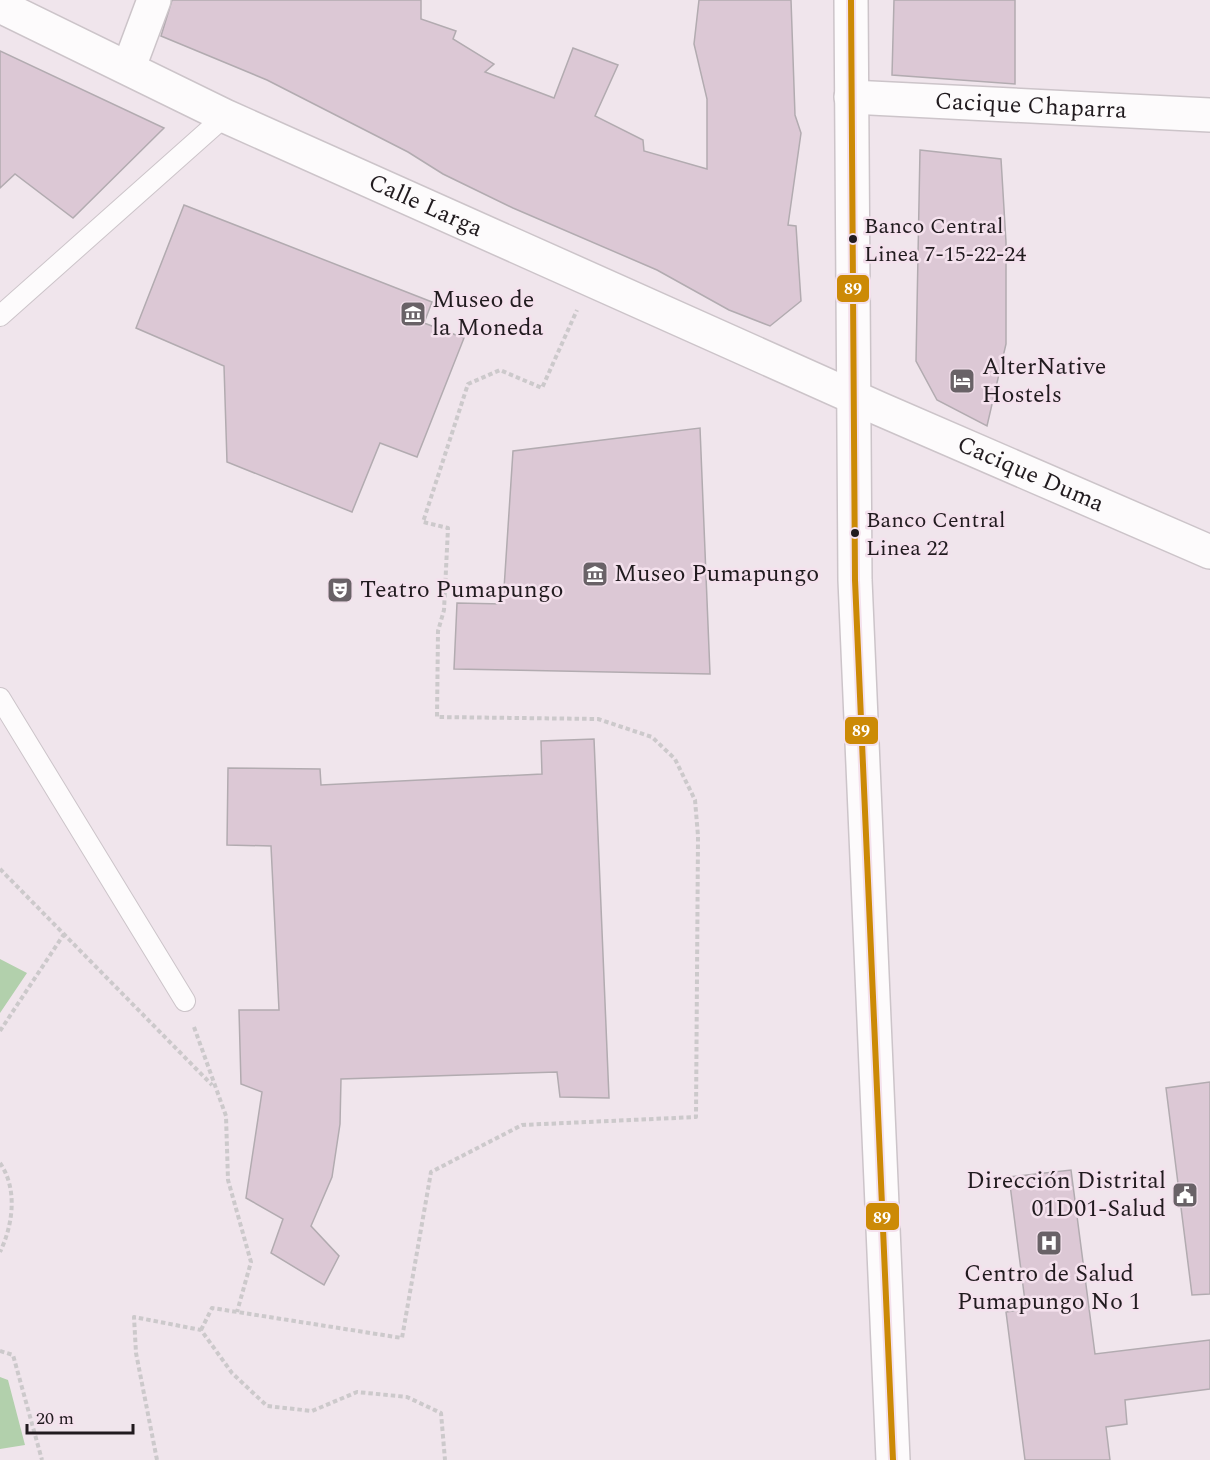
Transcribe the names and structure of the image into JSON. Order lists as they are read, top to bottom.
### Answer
{
  "streets": {
    "street": ["Cacique Chaparra", "Calle Larga", "Cacique Duma"]
  },
  "crossings": [
    ["Calle Larga", "Cacique Duma"]
  ],
  "places": {
    "other": ["Banco Central Linea 7-15-22-24", "Banco Central Linea 22"],
    "museum": ["Museo de la Moneda", "Museo Pumapungo"],
    "hotel": ["AlterNative Hostels"],
    "theatre": ["Teatro Pumapungo"],
    "public building": ["Dirección Distrital 01D01-Salud"],
    "hospital": ["Centro de Salud Pumapungo No 1"]
  },
  "lines": ["transit line 89"],
  "scale_bar": "20 m"
}
